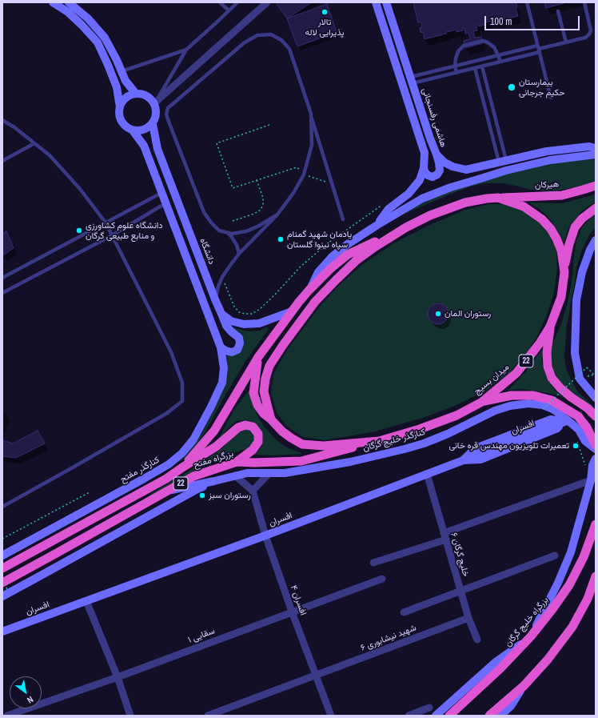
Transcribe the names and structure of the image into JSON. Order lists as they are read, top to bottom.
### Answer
{
  "streets": {
    "highway": [
      "هیرکان",
      "22",
      "میدان بسیج",
      "بزرگراه مفتح",
      "بزرگراه خلیج گرگان"
    ],
    "main road": [
      "هاشمی رفسنجانی",
      "دانشگاه",
      "افسران",
      "کنارگذر خلیج گرگان",
      "کنارگذر مفتح"
    ],
    "street": [
      "خلیج گرگان ۶",
      "افسران ۴",
      "سقایی ۱",
      "شهید نیشابوری ۶"
    ]
  },
  "crossings": [
    ["هیرکان", "میدان بسیج"],
    ["دانشگاه", "کنارگذر مفتح"],
    ["22", "میدان بسیج"],
    ["22", "بزرگراه مفتح"],
    ["میدان بسیج", "بزرگراه مفتح"],
    ["افسران", "کنارگذر خلیج گرگان"],
    ["افسران", "خلیج گرگان ۶"],
    ["افسران", "افسران ۴"],
    ["خلیج گرگان ۶", "شهید نیشابوری ۶"],
    ["افسران ۴", "سقایی ۱"],
    ["افسران ۴", "شهید نیشابوری ۶"]
  ],
  "places": [
    "تالار پذیرایی لاله",
    "بیمارستان حکیم جرجانی",
    "دانشگاه علوم کشاورزی و منابع طبیعی گرگان",
    "یادمان شهید گمنام سپاه نینوا گلستان",
    "رستوران المان",
    "تعمیرات تلویزیون مهندس قره خانی",
    "رستوران سبز"
  ],
  "scale_bar": "100 m",
  "north": "bottom right"
}
